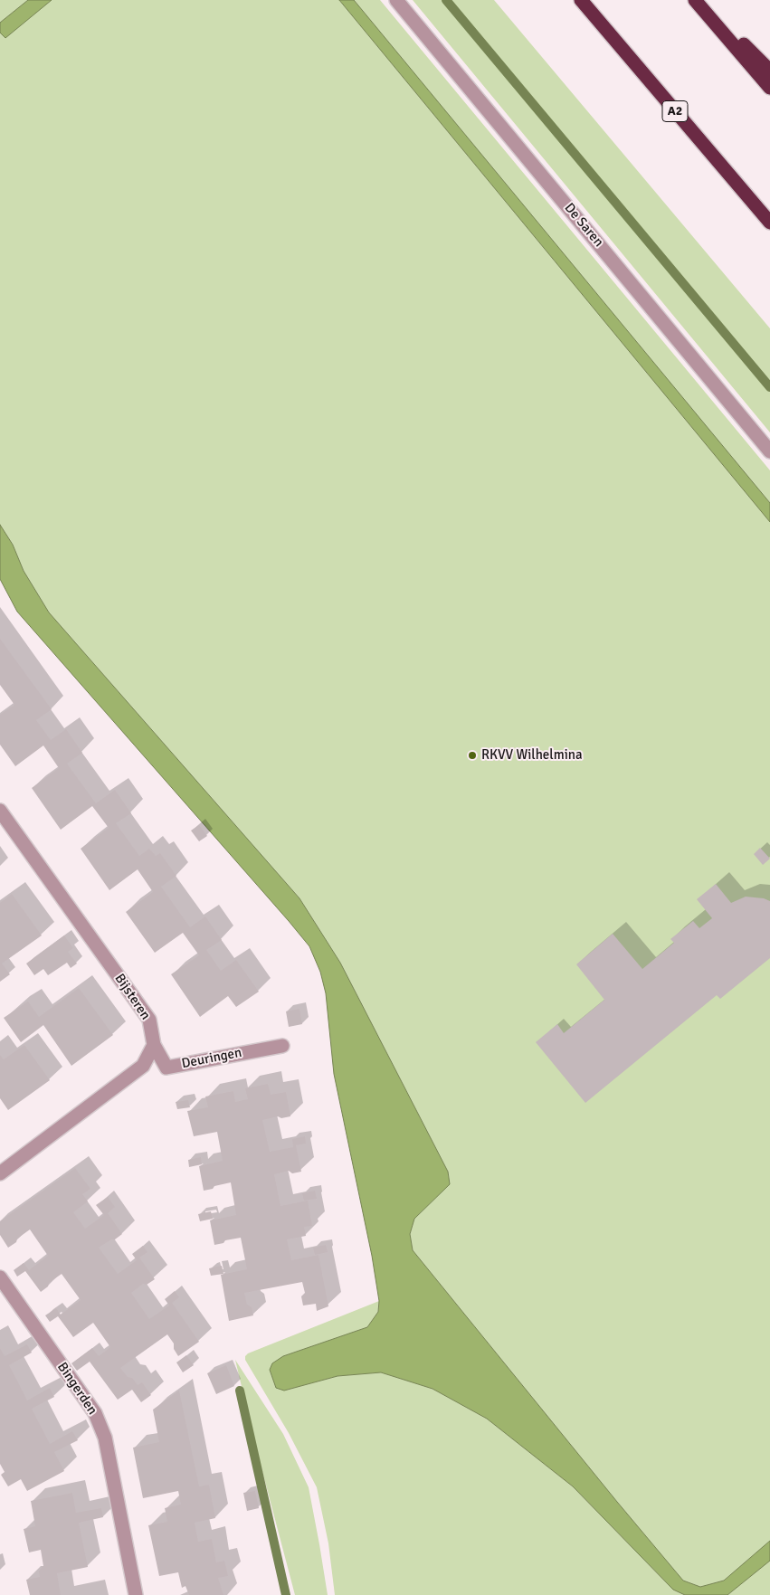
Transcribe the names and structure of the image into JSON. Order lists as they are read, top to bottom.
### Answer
{
  "streets": {
    "highway": ["A2"],
    "street": [
      "De Saren",
      "Bijsteren",
      "Deuringen",
      "Bingerden"
    ]
  },
  "crossings": [
    ["Bijsteren", "Deuringen"]
  ],
  "places": ["RKVV Wilhelmina"]
}
